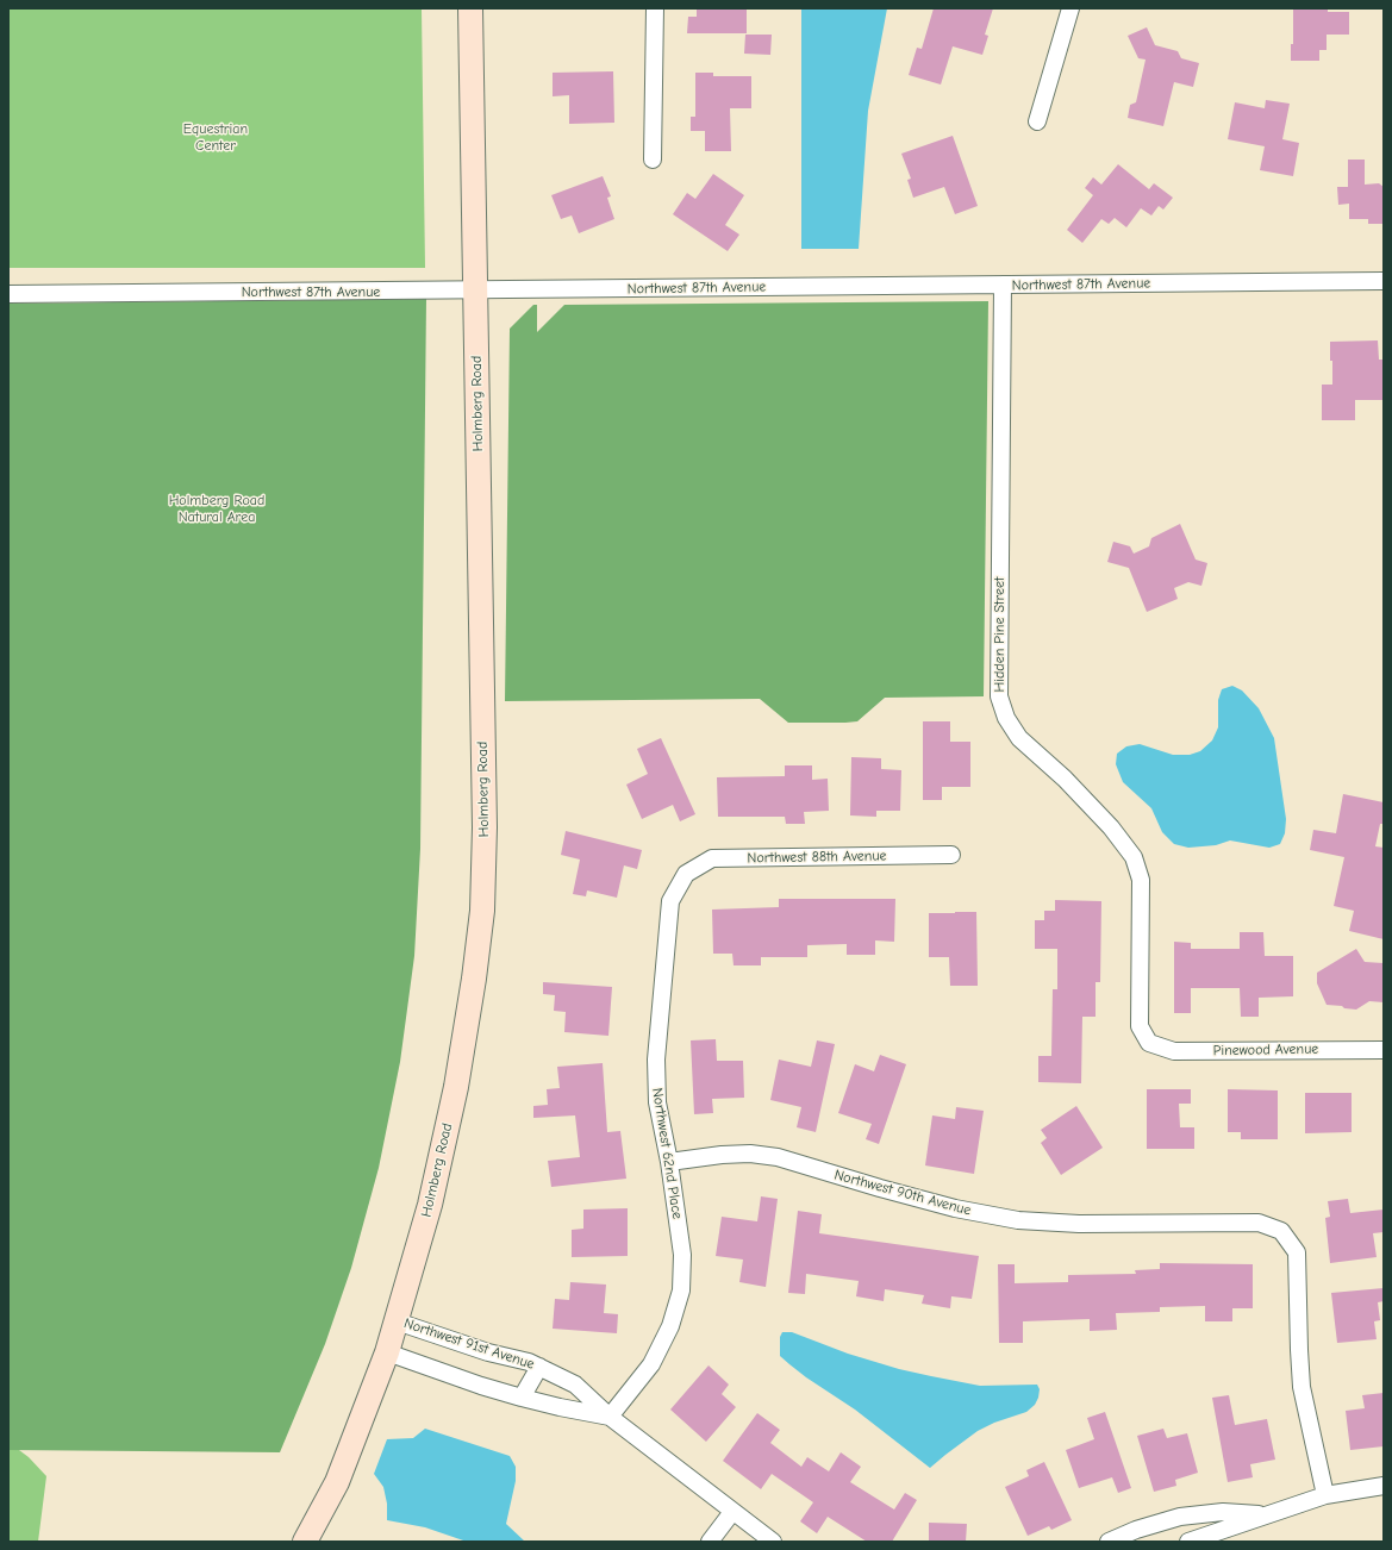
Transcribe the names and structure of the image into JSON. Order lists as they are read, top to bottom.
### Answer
{
  "streets": {
    "street": [
      "Northwest 87th Avenue",
      "Holmberg Road",
      "Hidden Pine Street",
      "Northwest 88th Avenue",
      "Pinewood Avenue",
      "Northwest 62nd Place",
      "Northwest 90th Avenue",
      "Northwest 91st Avenue"
    ]
  },
  "crossings": [
    ["Northwest 87th Avenue", "Holmberg Road"],
    ["Northwest 87th Avenue", "Hidden Pine Street"],
    ["Holmberg Road", "Northwest 91st Avenue"],
    ["Hidden Pine Street", "Pinewood Avenue"],
    ["Northwest 88th Avenue", "Northwest 62nd Place"],
    ["Northwest 62nd Place", "Northwest 90th Avenue"],
    ["Northwest 62nd Place", "Northwest 91st Avenue"]
  ],
  "parks": ["Equestrian Center", "Holmberg Road Natural Area"]
}
